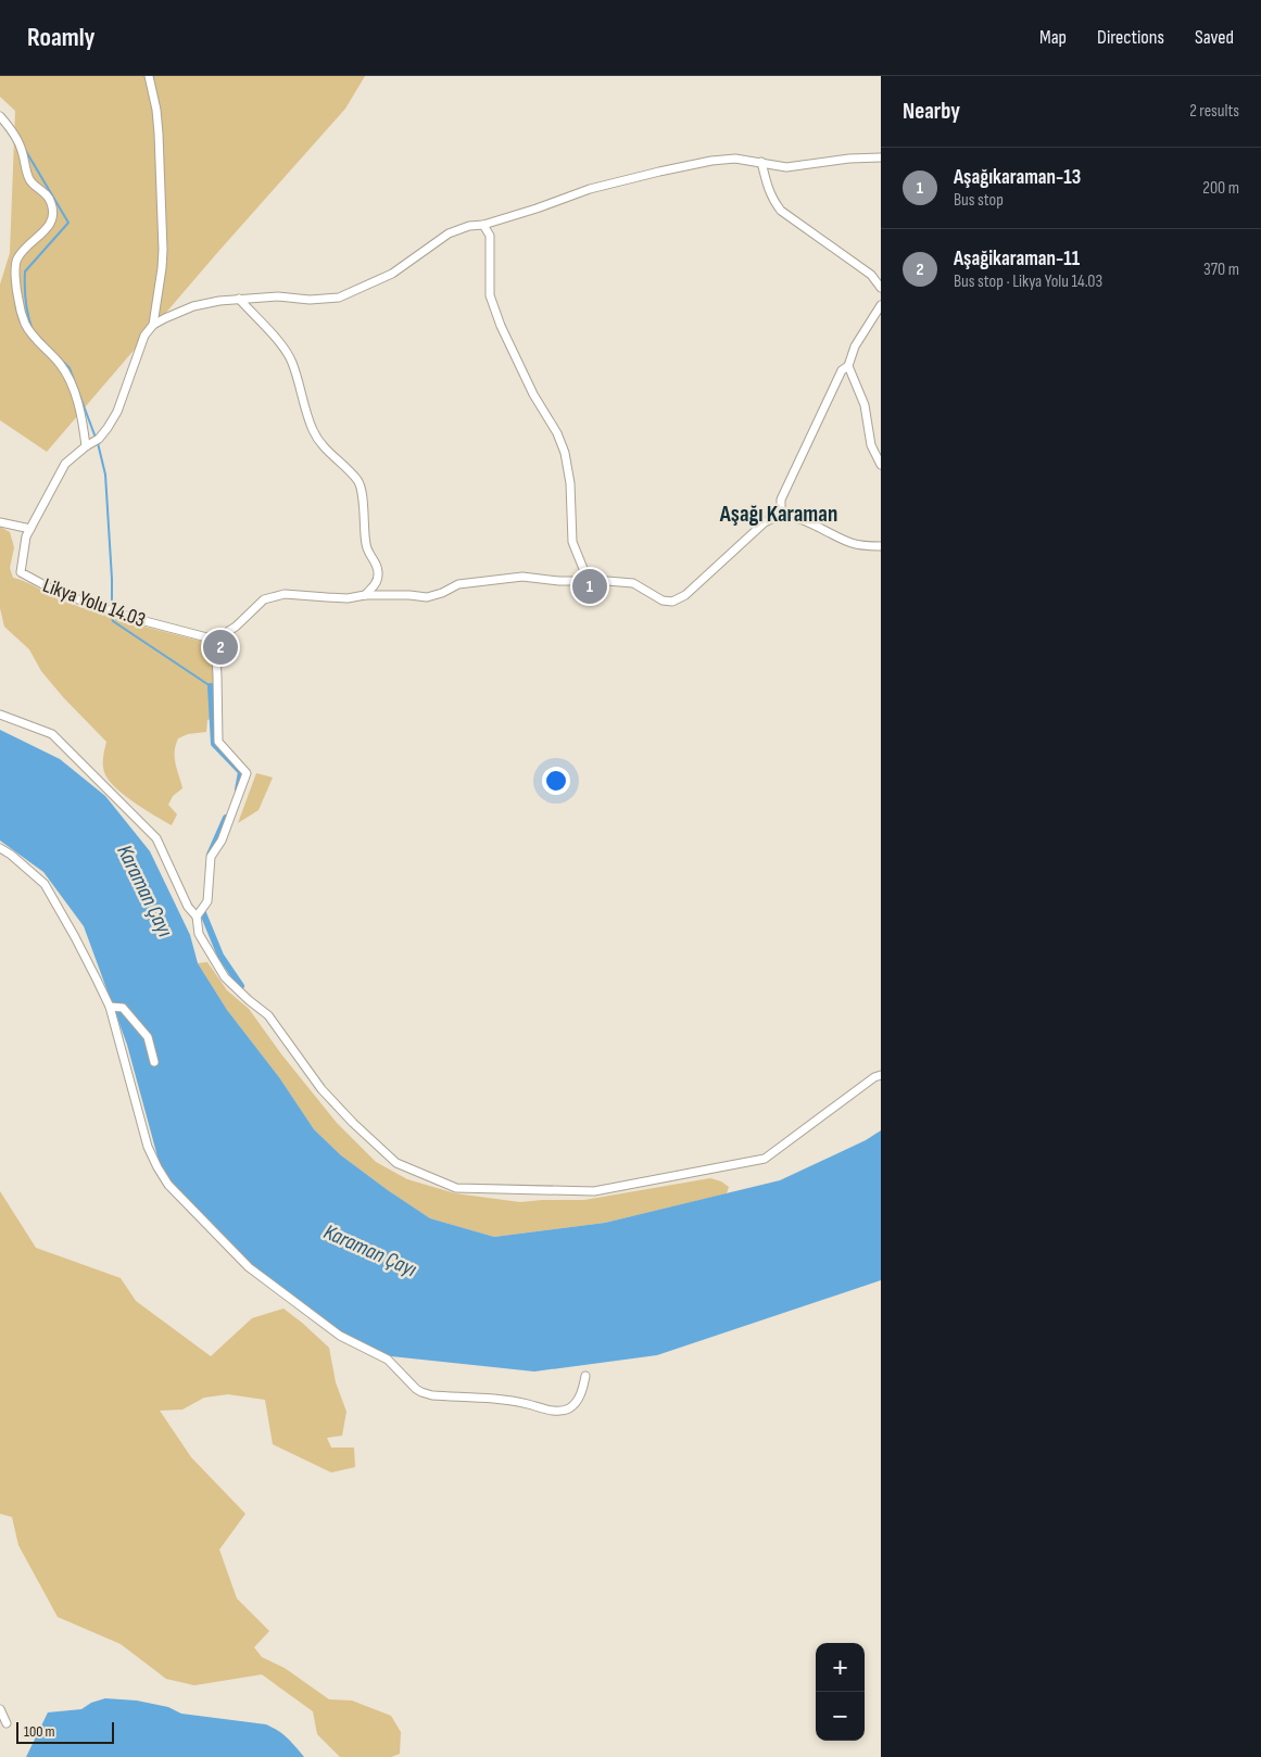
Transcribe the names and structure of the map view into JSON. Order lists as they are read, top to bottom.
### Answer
{
  "streets": {
    "street": ["Likya Yolu 14.03"]
  },
  "districts": ["Aşağı Karaman"],
  "water": ["Karaman Çayı"],
  "scale_bar": "100 m",
  "page": {
    "header": "Roamly",
    "nav": ["Map", "Directions", "Saved"],
    "heading": ["Nearby", "2 results"],
    "list": [
      {
        "mark": "1",
        "name": "Aşağıkaraman-13",
        "note": "Bus stop",
        "value": "200 m"
      },
      {
        "mark": "2",
        "name": "Aşağikaraman-11",
        "note": "Bus stop · Likya Yolu 14.03",
        "value": "370 m"
      }
    ],
    "pins": ["1", "2"],
    "map_buttons": ["+", "−"],
    "scale": "100 m"
  }
}
